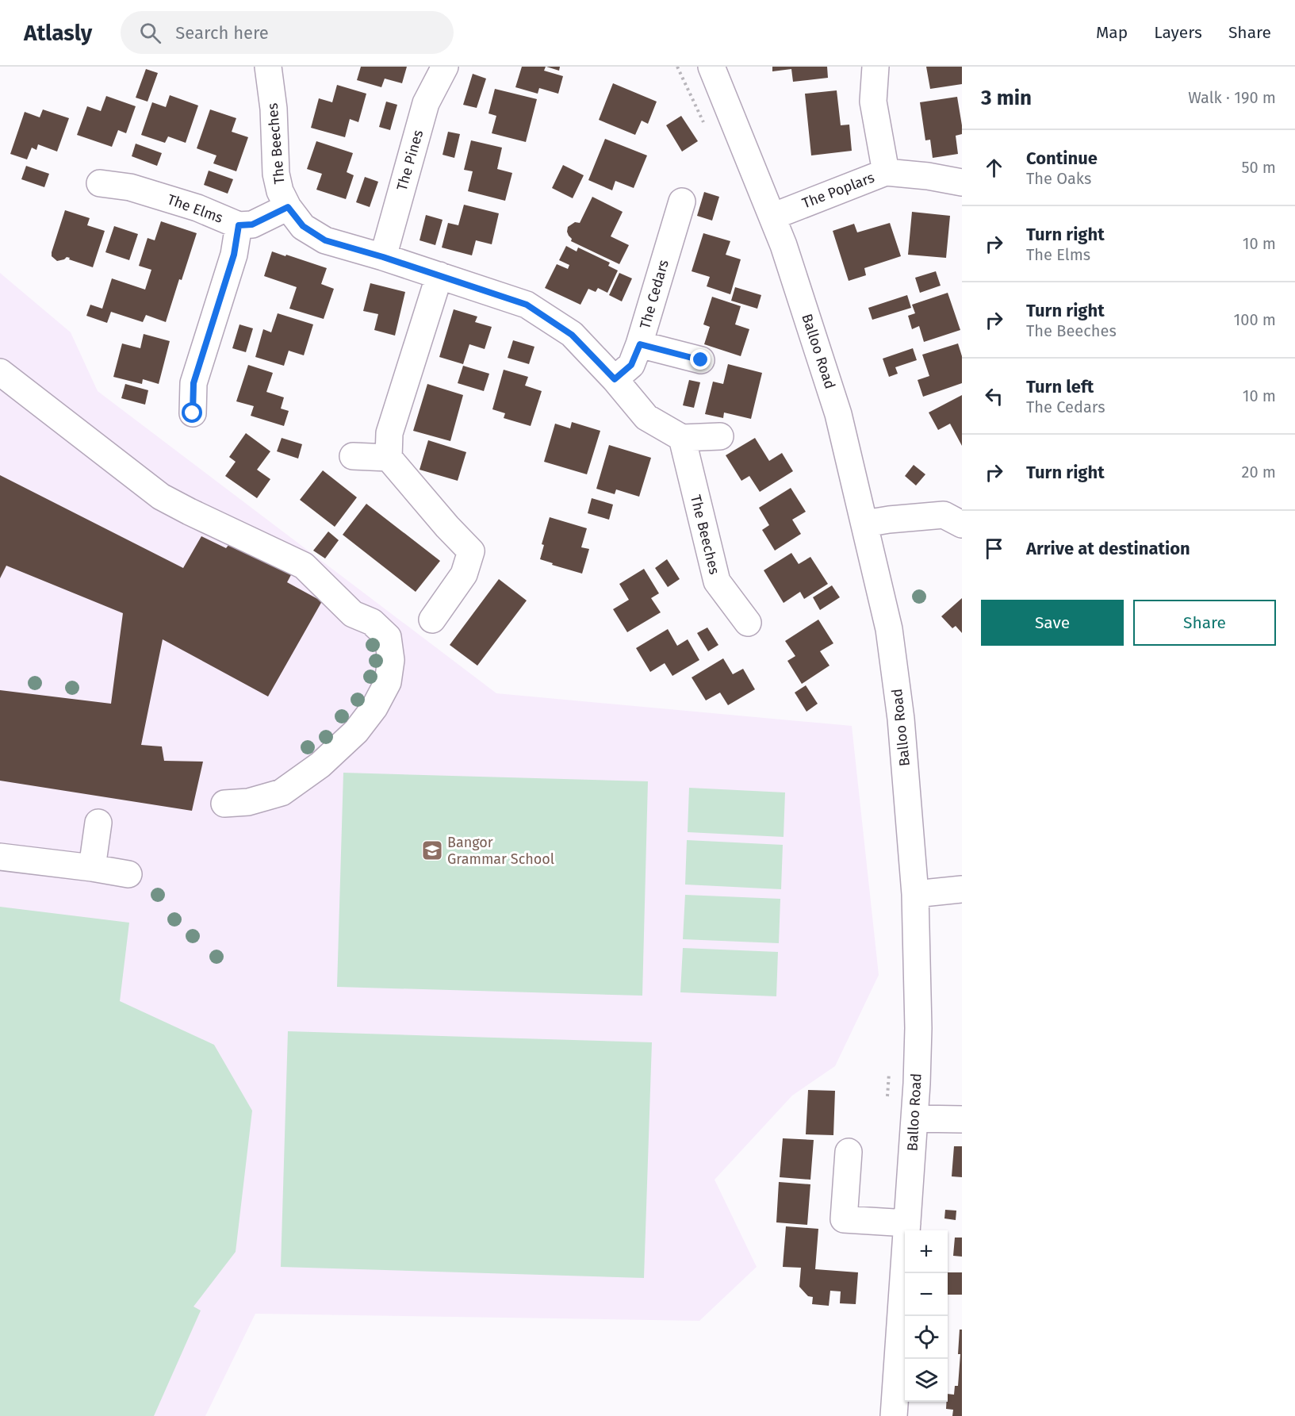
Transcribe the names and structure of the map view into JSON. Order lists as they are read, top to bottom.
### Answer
{
  "streets": {
    "street": [
      "The Beeches",
      "The Pines",
      "The Poplars",
      "The Elms",
      "The Cedars",
      "Balloo Road"
    ]
  },
  "crossings": [
    ["The Beeches", "The Pines"],
    ["The Beeches", "The Elms"],
    ["The Beeches", "The Cedars"],
    ["The Poplars", "Balloo Road"]
  ],
  "places": {
    "school or university": ["Bangor Grammar School"]
  },
  "page": {
    "header": "Atlasly",
    "search": "Search here",
    "nav": ["Map", "Layers", "Share"],
    "heading": ["3 min", "Walk · 190 m"],
    "list": [
      ["Continue", "The Oaks", "50 m"],
      ["Turn right", "The Elms", "10 m"],
      ["Turn right", "The Beeches", "100 m"],
      ["Turn left", "The Cedars", "10 m"],
      ["Turn right", "20 m"],
      "Arrive at destination"
    ],
    "buttons": ["Save", "Share"],
    "map_buttons": ["+", "−"]
  }
}
